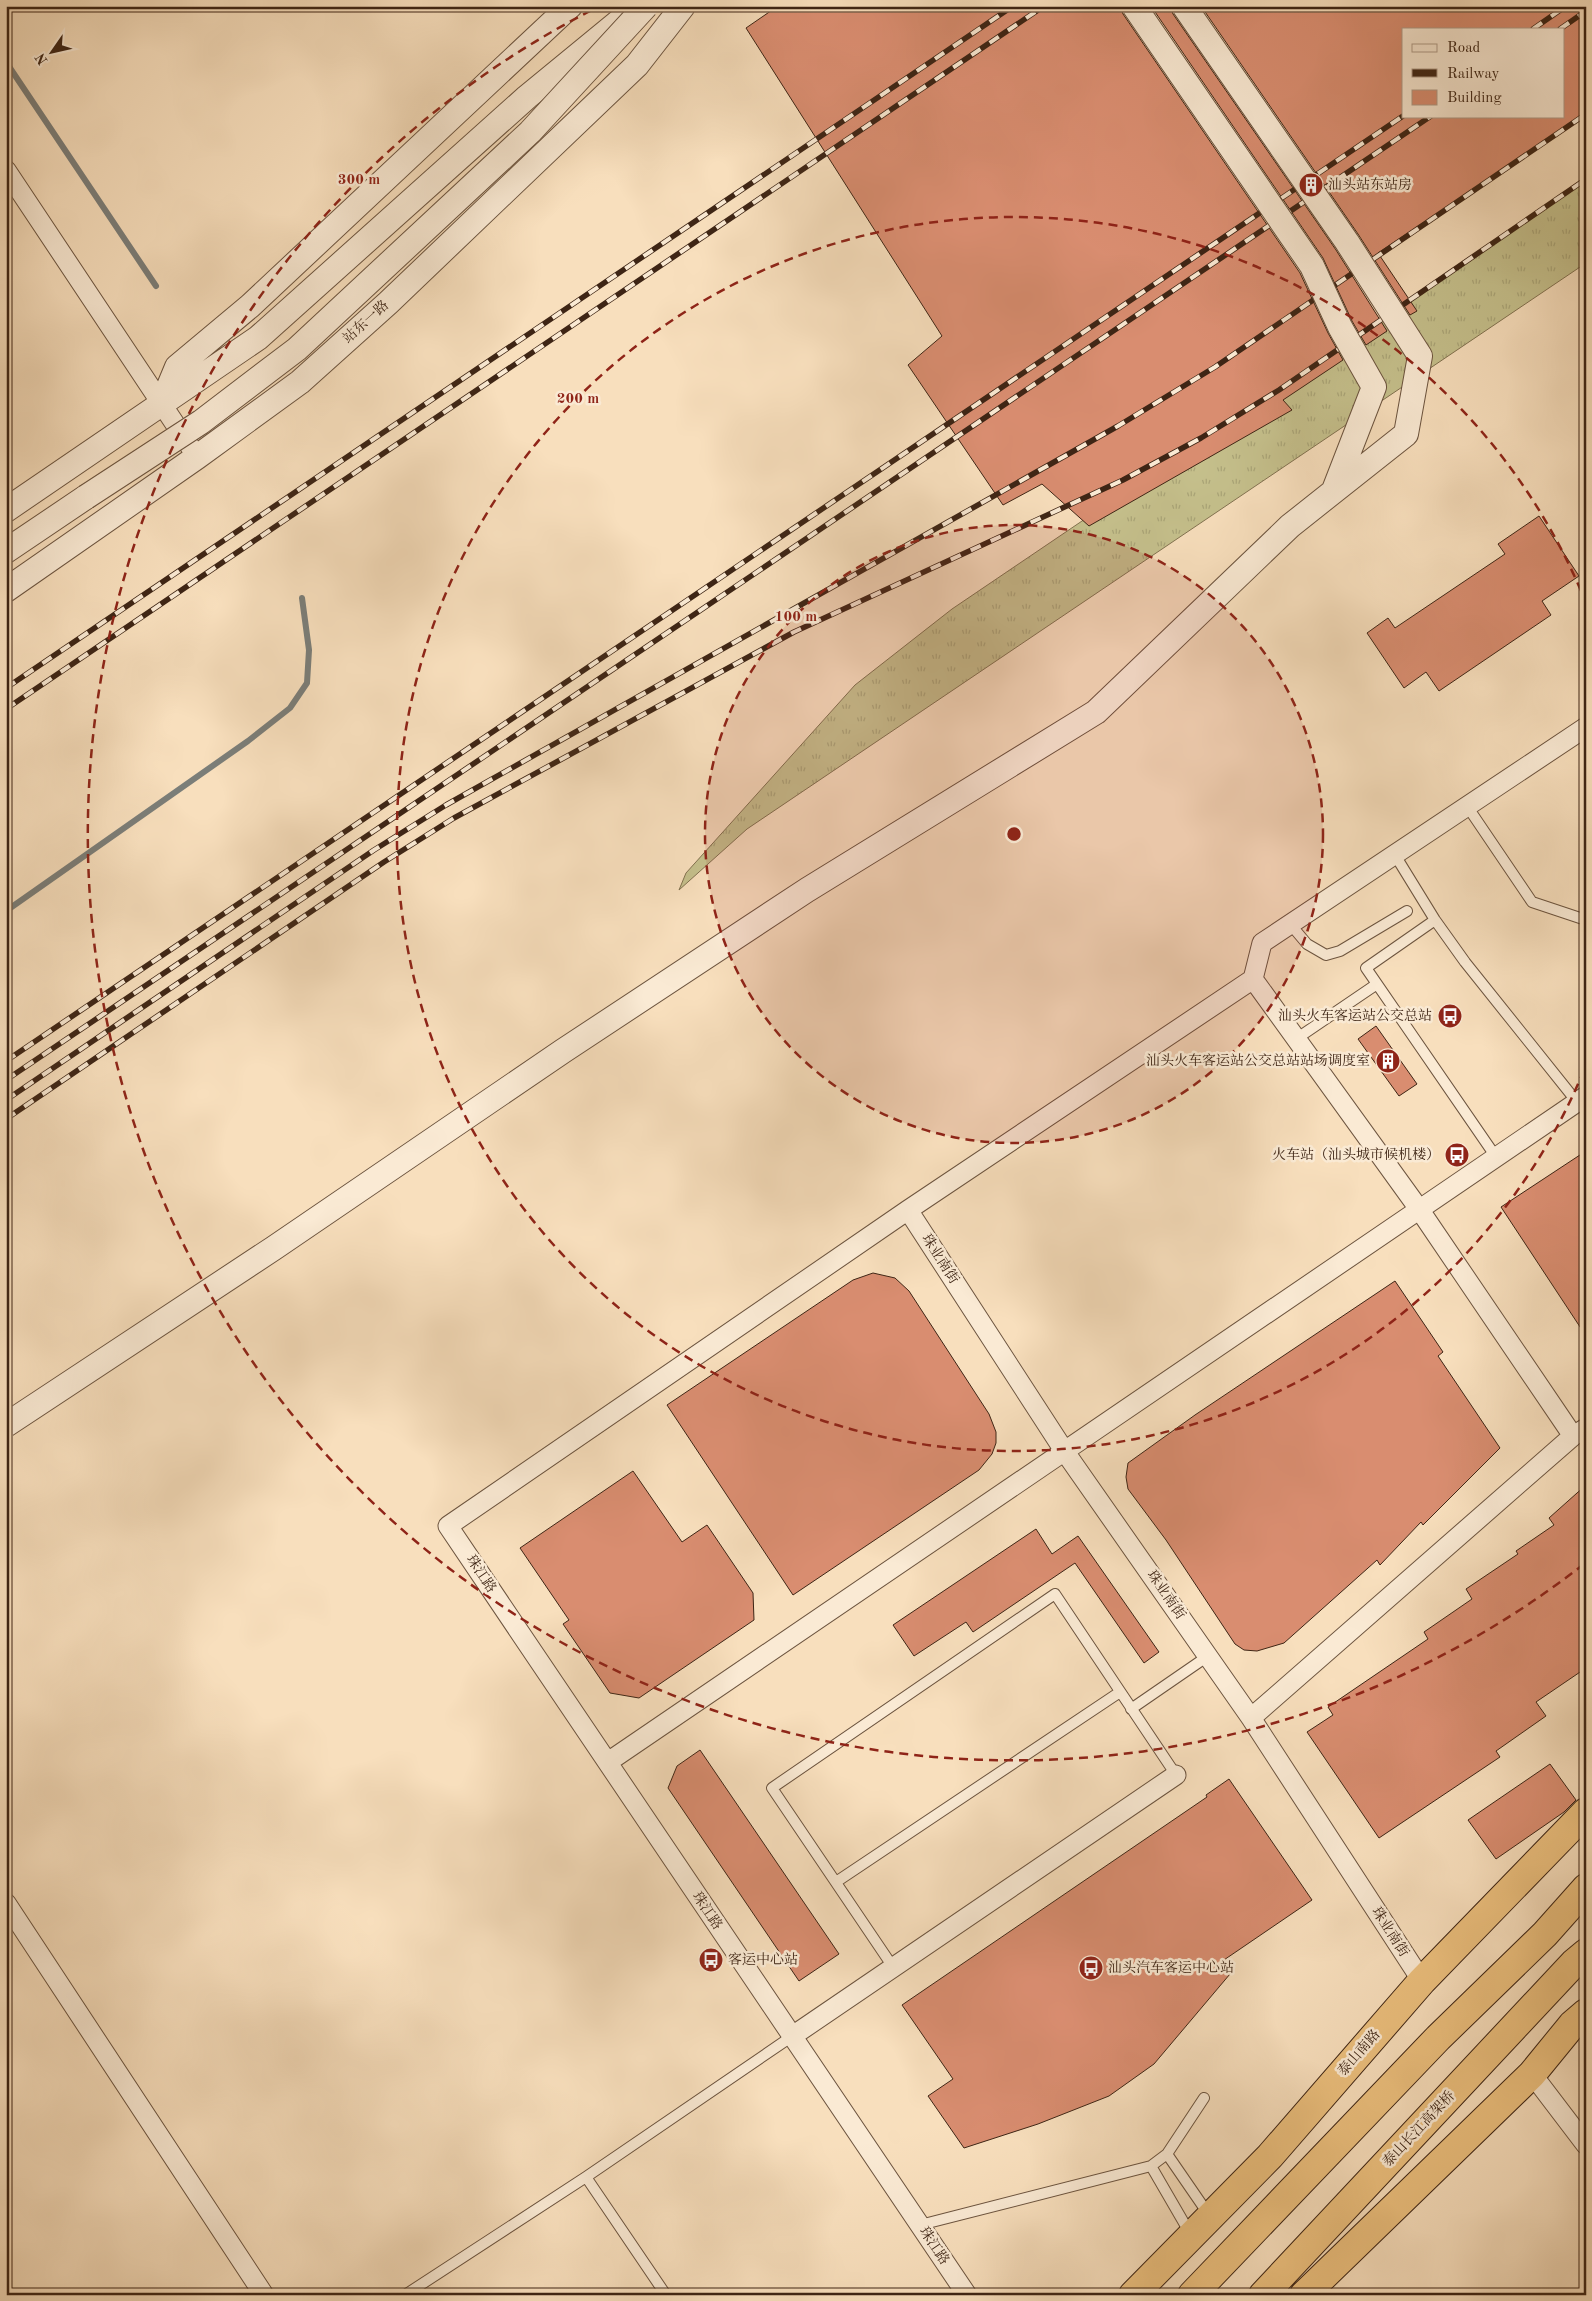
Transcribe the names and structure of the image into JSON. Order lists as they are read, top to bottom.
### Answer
{
  "streets": {
    "highway": ["泰山南路", "泰山长江高架桥"],
    "street": ["站东一路", "珠业南街", "珠江路"]
  },
  "crossings": [
    ["珠业南街", "珠江路"],
    ["珠业南街", "泰山南路"]
  ],
  "places": {
    "building": ["汕头站东站房", "汕头火车客运站公交总站站场调度室"],
    "bus stop": [
      "汕头火车客运站公交总站",
      "火车站（汕头城市候机楼）",
      "客运中心站",
      "汕头汽车客运中心站"
    ]
  },
  "legend": ["Road", "Railway", "Building"],
  "north": "bottom left",
  "rings": ["300 m", "200 m", "100 m"]
}
